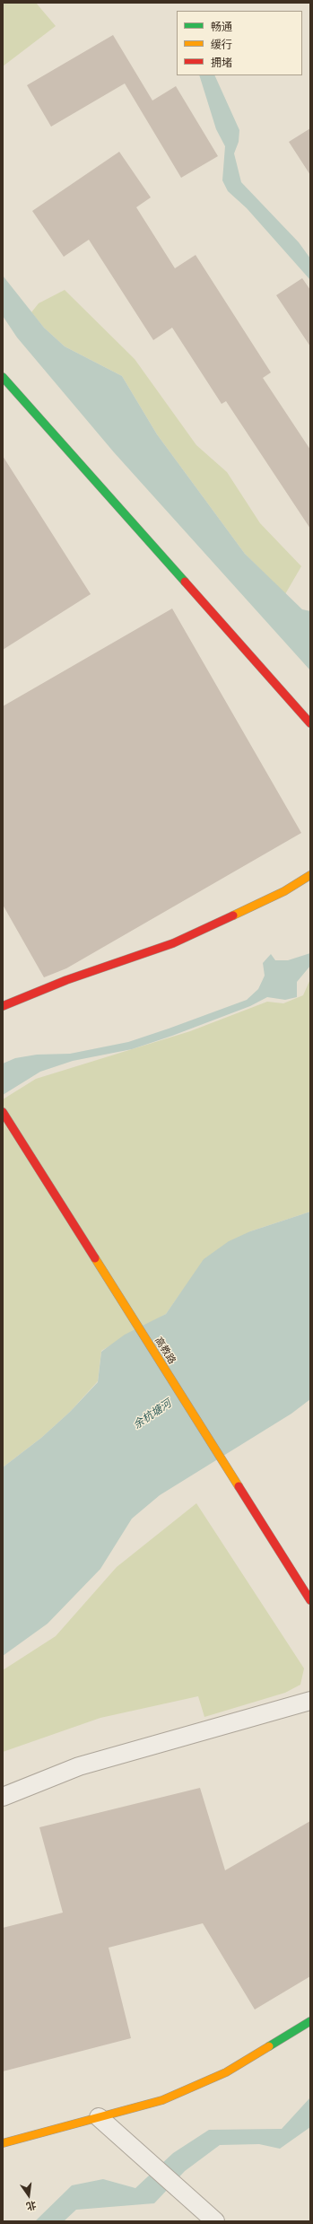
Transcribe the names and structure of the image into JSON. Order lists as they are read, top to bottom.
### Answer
{
  "streets": {
    "street": ["高教路"]
  },
  "water": ["余杭塘河"],
  "legend": ["畅通", "缓行", "拥堵"],
  "north": "bottom"
}
